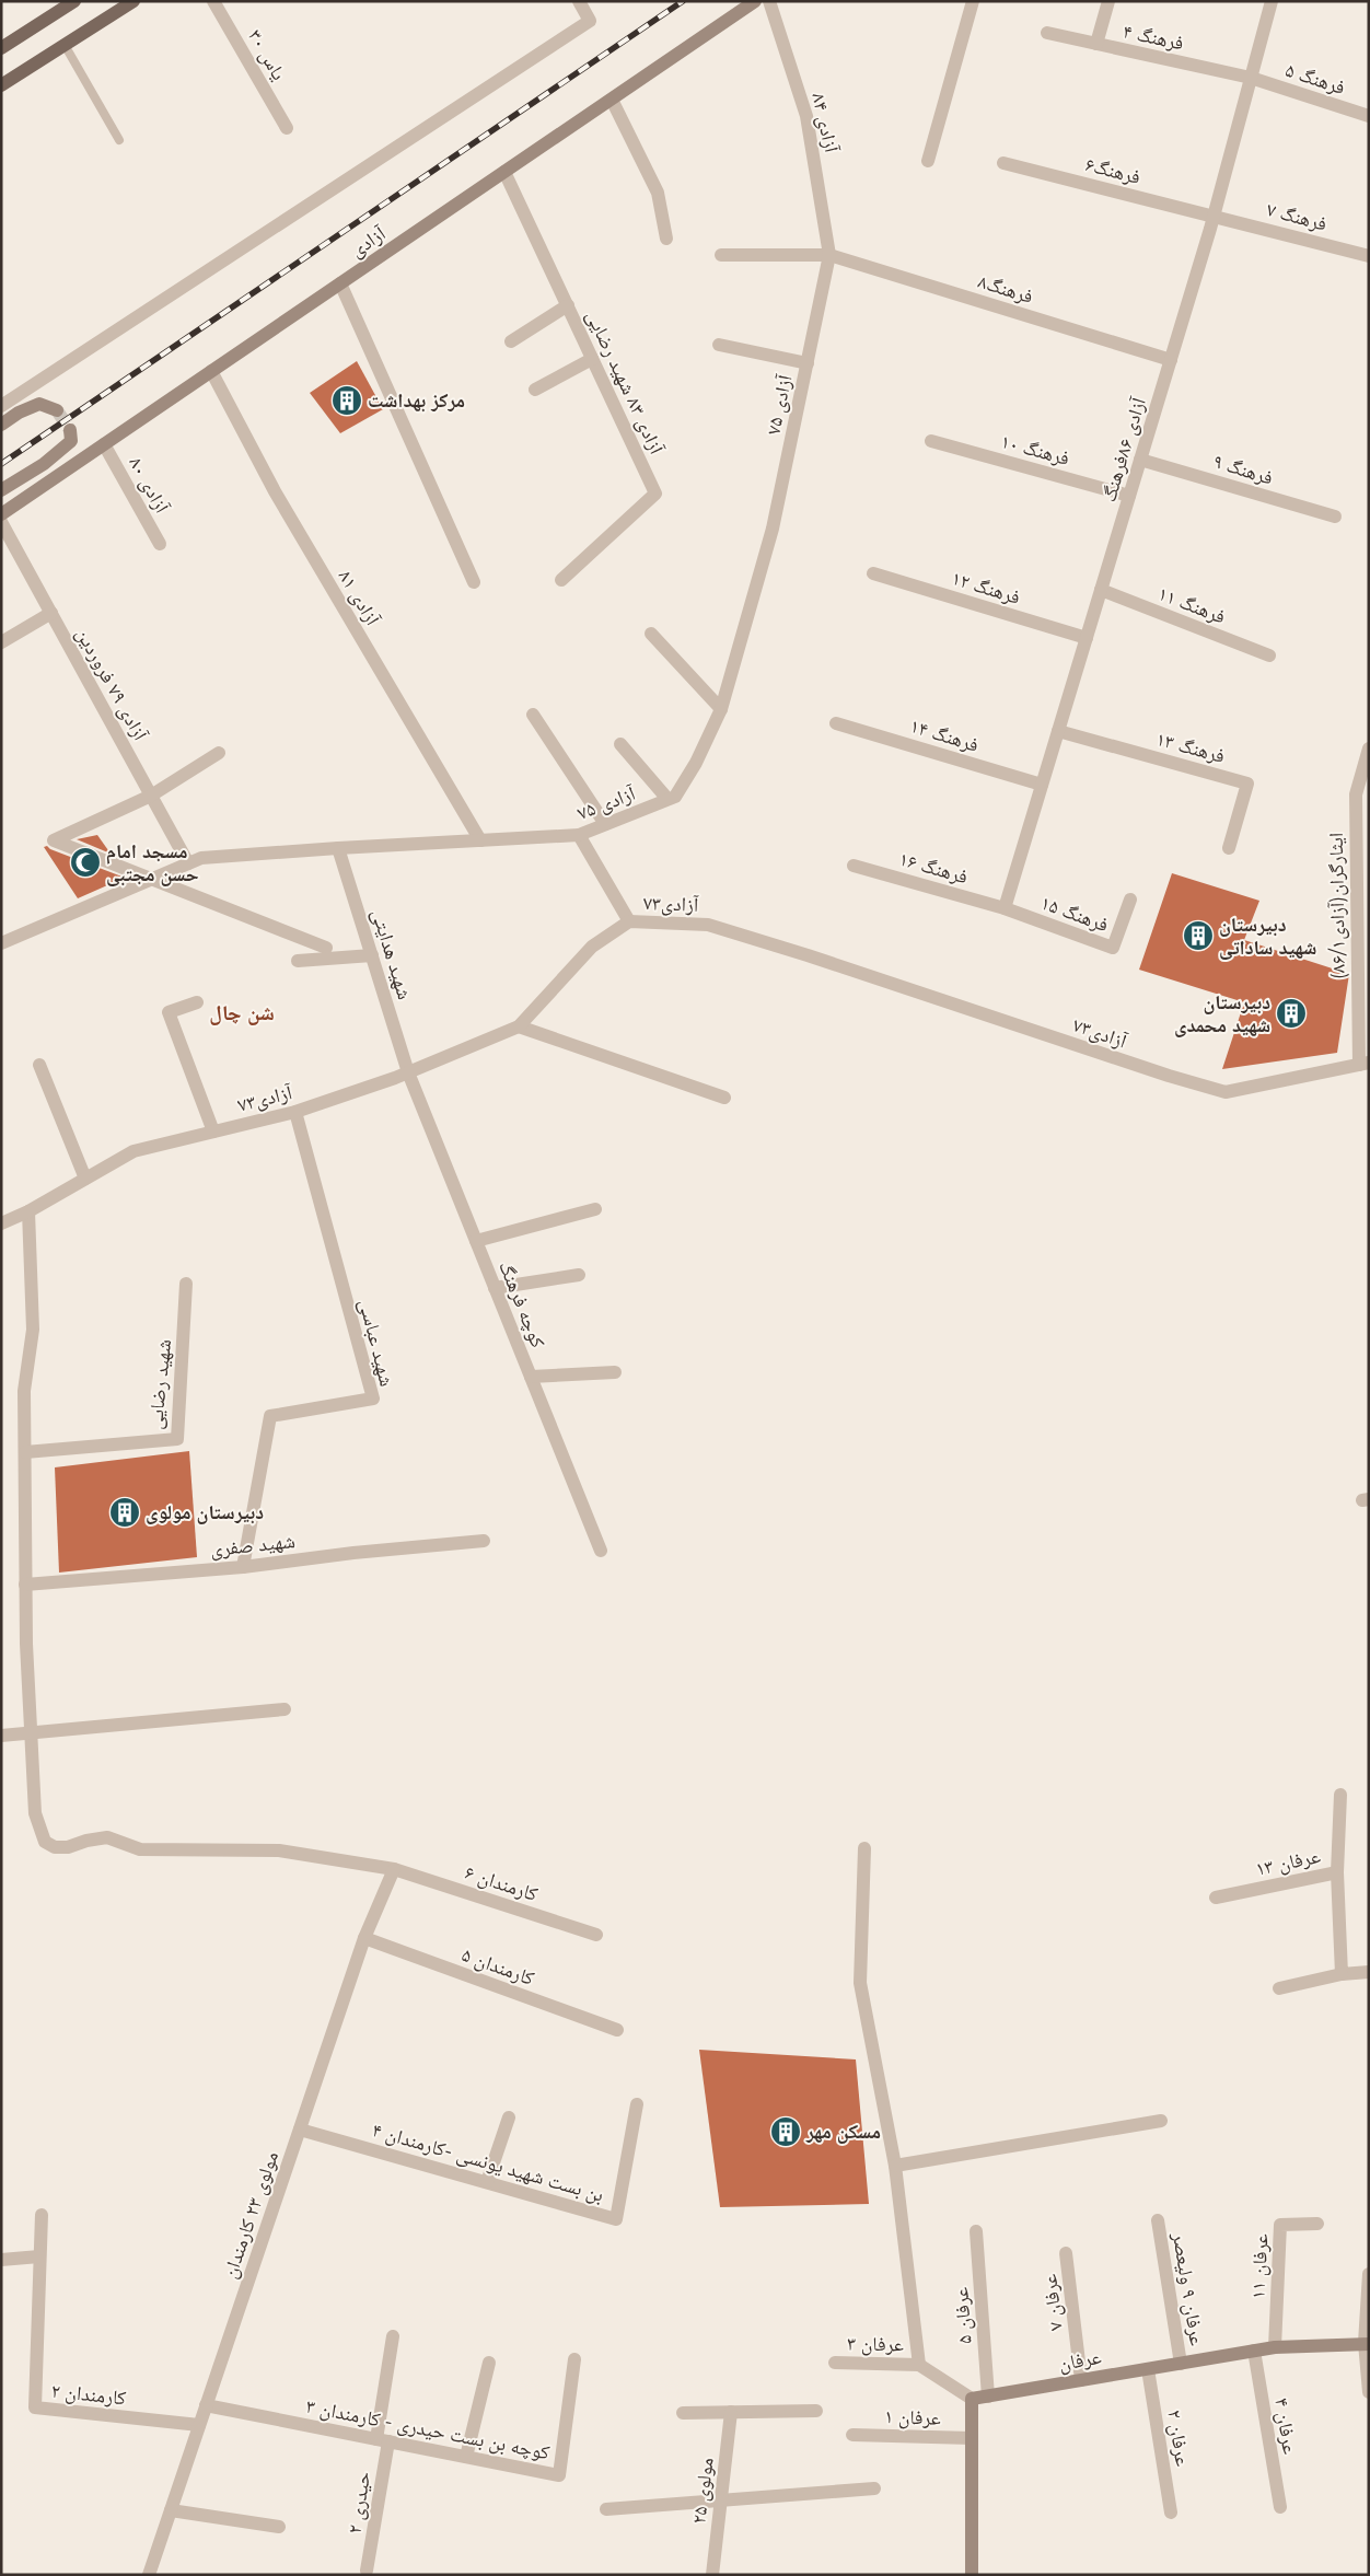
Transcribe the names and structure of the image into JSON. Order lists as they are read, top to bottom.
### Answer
{
  "streets": {
    "street": [
      "فرهنگ ۴",
      "یاس ۳۰",
      "فرهنگ ۵",
      "آزادی ۸۴",
      "فرهنگ۶",
      "فرهنگ ۷",
      "آزادی",
      "فرهنگ۸",
      "آزادی ۸۳ شهید رضایی",
      "آزادی ۷۵",
      "فرهنگ ۱۰",
      "آزادی ۸۶فرهنگ",
      "فرهنگ ۹",
      "آزادی ۸۰",
      "فرهنگ ۱۲",
      "آزادی ۸۱",
      "فرهنگ ۱۱",
      "آزادی ۷۹ فروردین",
      "فرهنگ ۱۴",
      "فرهنگ ۱۳",
      "فرهنگ ۱۶",
      "آزادی۷۳",
      "ایثارگران(آزادی۸۶/۱)",
      "فرهنگ ۱۵",
      "شهید هدایتی",
      "کوچه فرهنگ",
      "شهید عباسی",
      "شهید رضایی",
      "شهید صفری",
      "عرفان ۱۳",
      "کارمندان ۶",
      "کارمندان ۵",
      "بن بست شهید یونسی -کارمندان ۴",
      "مولوی ۲۳ کارمندان",
      "عرفان ۱۱",
      "عرفان ۹ ولیعصر",
      "عرفان ۷",
      "عرفان ۵",
      "عرفان ۳",
      "عرفان",
      "کارمندان ۲",
      "عرفان ۱",
      "عرفان ۴",
      "کوچه بن بست حیدری - کارمندان ۳",
      "عرفان ۲",
      "مولوی ۲۵",
      "حیدری ۲"
    ]
  },
  "crossings": [
    ["فرهنگ ۴", "فرهنگ ۵"],
    ["فرهنگ ۴", "آزادی ۸۶فرهنگ"],
    ["فرهنگ ۵", "آزادی ۸۶فرهنگ"],
    ["آزادی ۸۴", "فرهنگ۸"],
    ["آزادی ۸۴", "آزادی ۷۵"],
    ["فرهنگ۶", "فرهنگ ۷"],
    ["فرهنگ۶", "آزادی ۸۶فرهنگ"],
    ["فرهنگ ۷", "آزادی ۸۶فرهنگ"],
    ["آزادی", "آزادی ۸۳ شهید رضایی"],
    ["آزادی", "آزادی ۸۰"],
    ["آزادی", "آزادی ۸۱"],
    ["فرهنگ۸", "آزادی ۷۵"],
    ["فرهنگ۸", "آزادی ۸۶فرهنگ"],
    ["آزادی ۷۵", "آزادی ۸۱"],
    ["آزادی ۷۵", "آزادی ۷۹ فروردین"],
    ["آزادی ۷۵", "شهید هدایتی"],
    ["فرهنگ ۱۰", "آزادی ۸۶فرهنگ"],
    ["آزادی ۸۶فرهنگ", "فرهنگ ۹"],
    ["آزادی ۸۶فرهنگ", "فرهنگ ۱۲"],
    ["آزادی ۸۶فرهنگ", "فرهنگ ۱۱"],
    ["آزادی ۸۶فرهنگ", "فرهنگ ۱۴"],
    ["آزادی ۸۶فرهنگ", "فرهنگ ۱۳"],
    ["آزادی ۸۶فرهنگ", "فرهنگ ۱۶"],
    ["آزادی ۸۶فرهنگ", "فرهنگ ۱۵"],
    ["فرهنگ ۱۶", "فرهنگ ۱۵"],
    ["آزادی۷۳", "ایثارگران(آزادی۸۶/۱)"],
    ["آزادی۷۳", "شهید هدایتی"],
    ["آزادی۷۳", "کوچه فرهنگ"],
    ["آزادی۷۳", "شهید عباسی"],
    ["آزادی۷۳", "کارمندان ۶"],
    ["شهید هدایتی", "کوچه فرهنگ"],
    ["شهید عباسی", "شهید صفری"],
    ["شهید رضایی", "کارمندان ۶"],
    ["شهید صفری", "کارمندان ۶"],
    ["کارمندان ۶", "مولوی ۲۳ کارمندان"],
    ["کارمندان ۵", "مولوی ۲۳ کارمندان"],
    ["بن بست شهید یونسی -کارمندان ۴", "مولوی ۲۳ کارمندان"],
    ["مولوی ۲۳ کارمندان", "کارمندان ۲"],
    ["مولوی ۲۳ کارمندان", "کوچه بن بست حیدری - کارمندان ۳"],
    ["عرفان ۱۱", "عرفان"],
    ["عرفان ۹ ولیعصر", "عرفان"],
    ["عرفان ۷", "عرفان"],
    ["عرفان ۵", "عرفان"],
    ["عرفان ۳", "عرفان"],
    ["عرفان", "عرفان ۴"],
    ["عرفان", "عرفان ۲"],
    ["کوچه بن بست حیدری - کارمندان ۳", "حیدری ۲"]
  ],
  "districts": ["شن چال"],
  "places": {
    "building": [
      "مرکز بهداشت",
      "دبیرستان شهید ساداتی",
      "دبیرستان شهید محمدی",
      "دبیرستان مولوی",
      "مسکن مهر"
    ],
    "mosque": ["مسجد امام حسن مجتبی"]
  }
}
